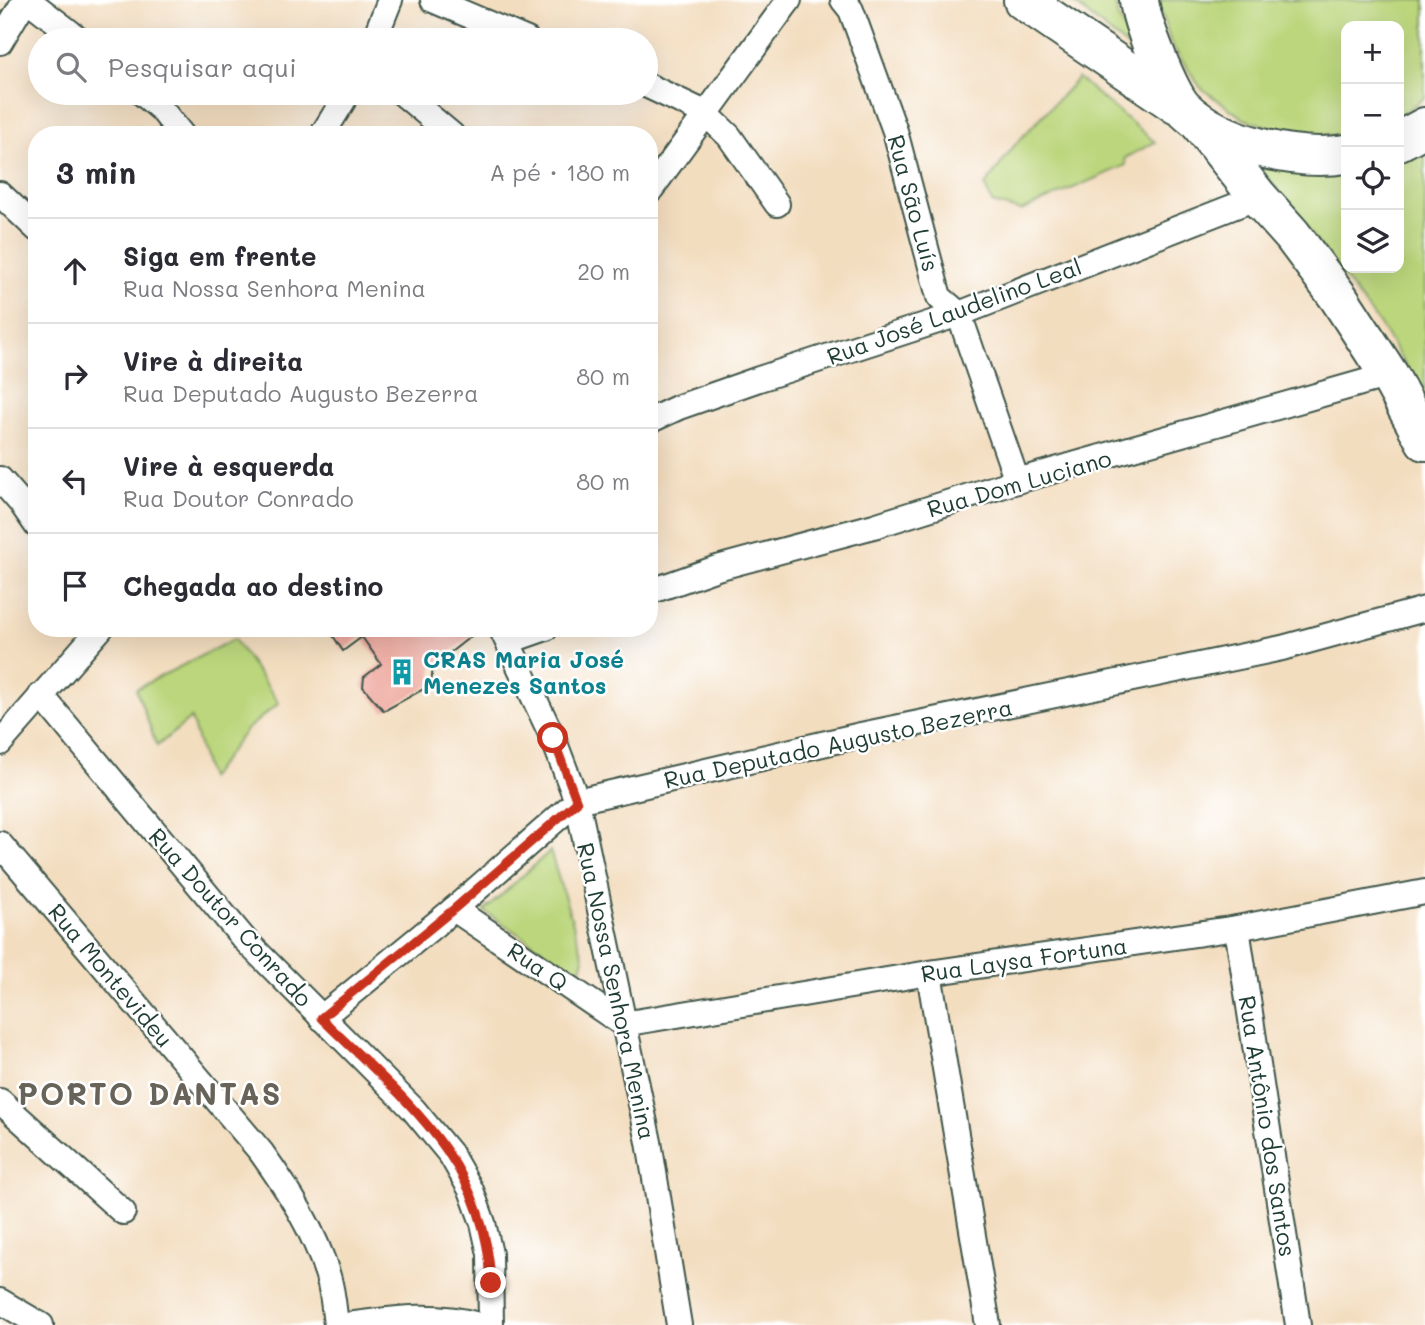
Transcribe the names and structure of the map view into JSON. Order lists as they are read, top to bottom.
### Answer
{
  "streets": {
    "street": [
      "Rua São Luís",
      "Rua José Laudelino Leal",
      "Rua Dom Luciano",
      "Rua Deputado Augusto Bezerra",
      "Rua Doutor Conrado",
      "Rua Laysa Fortuna",
      "Rua Q",
      "Rua Montevideu",
      "Rua Nossa Senhora Menina",
      "Rua Antônio dos Santos"
    ]
  },
  "crossings": [
    ["Rua São Luís", "Rua José Laudelino Leal"],
    ["Rua São Luís", "Rua Dom Luciano"],
    ["Rua Deputado Augusto Bezerra", "Rua Doutor Conrado"],
    ["Rua Deputado Augusto Bezerra", "Rua Q"],
    ["Rua Deputado Augusto Bezerra", "Rua Nossa Senhora Menina"],
    ["Rua Laysa Fortuna", "Rua Q"],
    ["Rua Laysa Fortuna", "Rua Nossa Senhora Menina"],
    ["Rua Laysa Fortuna", "Rua Antônio dos Santos"],
    ["Rua Q", "Rua Nossa Senhora Menina"]
  ],
  "districts": ["PORTO DANTAS"],
  "places": {
    "building": ["CRAS Maria José Menezes Santos"]
  },
  "page": {
    "map_buttons": ["+", "−"],
    "search": "Pesquisar aqui",
    "heading": ["3 min", "A pé · 180 m"],
    "list": [
      ["Siga em frente", "Rua Nossa Senhora Menina", "20 m"],
      ["Vire à direita", "Rua Deputado Augusto Bezerra", "80 m"],
      ["Vire à esquerda", "Rua Doutor Conrado", "80 m"],
      "Chegada ao destino"
    ]
  }
}
